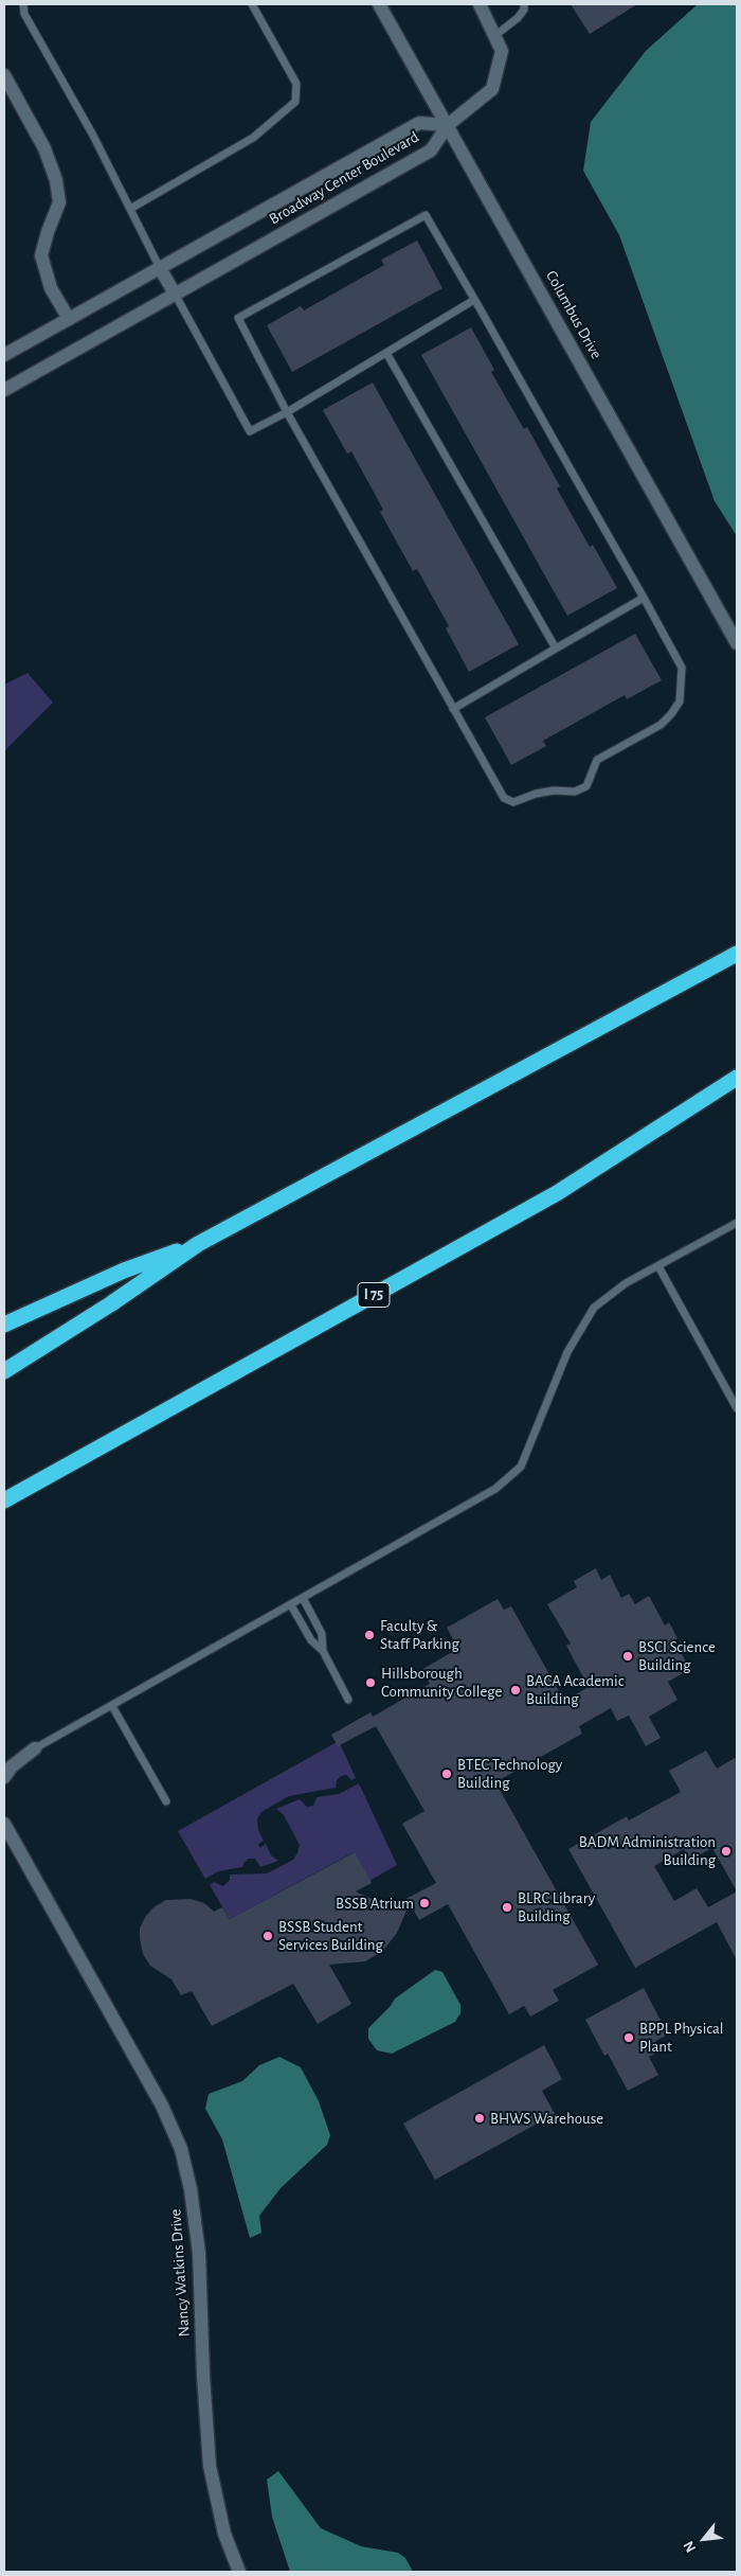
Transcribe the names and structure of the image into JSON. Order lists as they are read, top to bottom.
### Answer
{
  "streets": {
    "highway": ["I 75"],
    "street": ["Broadway Center Boulevard", "Columbus Drive", "Nancy Watkins Drive"]
  },
  "crossings": [
    ["Broadway Center Boulevard", "Columbus Drive"]
  ],
  "places": [
    "Faculty & Staff Parking",
    "BSCI Science Building",
    "Hillsborough Community College",
    "BACA Academic Building",
    "BTEC Technology Building",
    "BADM Administration Building",
    "BSSB Atrium",
    "BLRC Library Building",
    "BSSB Student Services Building",
    "BPPL Physical Plant",
    "BHWS Warehouse"
  ],
  "north": "bottom left"
}
